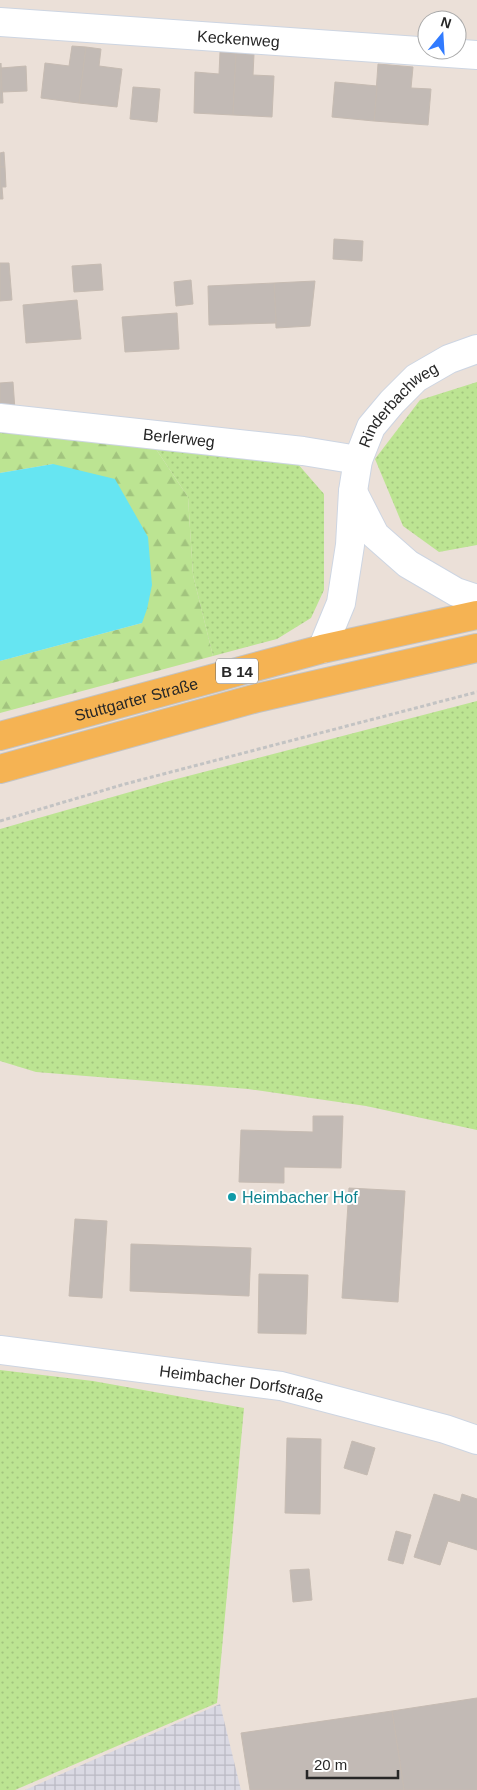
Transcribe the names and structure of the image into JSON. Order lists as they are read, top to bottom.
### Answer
{
  "streets": {
    "main road": ["B 14", "Stuttgarter Straße"],
    "street": [
      "Keckenweg",
      "Rinderbachweg",
      "Berlerweg",
      "Heimbacher Dorfstraße"
    ]
  },
  "crossings": [
    ["Rinderbachweg", "Berlerweg"],
    ["Rinderbachweg", "Stuttgarter Straße"]
  ],
  "places": ["Heimbacher Hof"],
  "scale_bar": "20 m",
  "north": "top"
}
